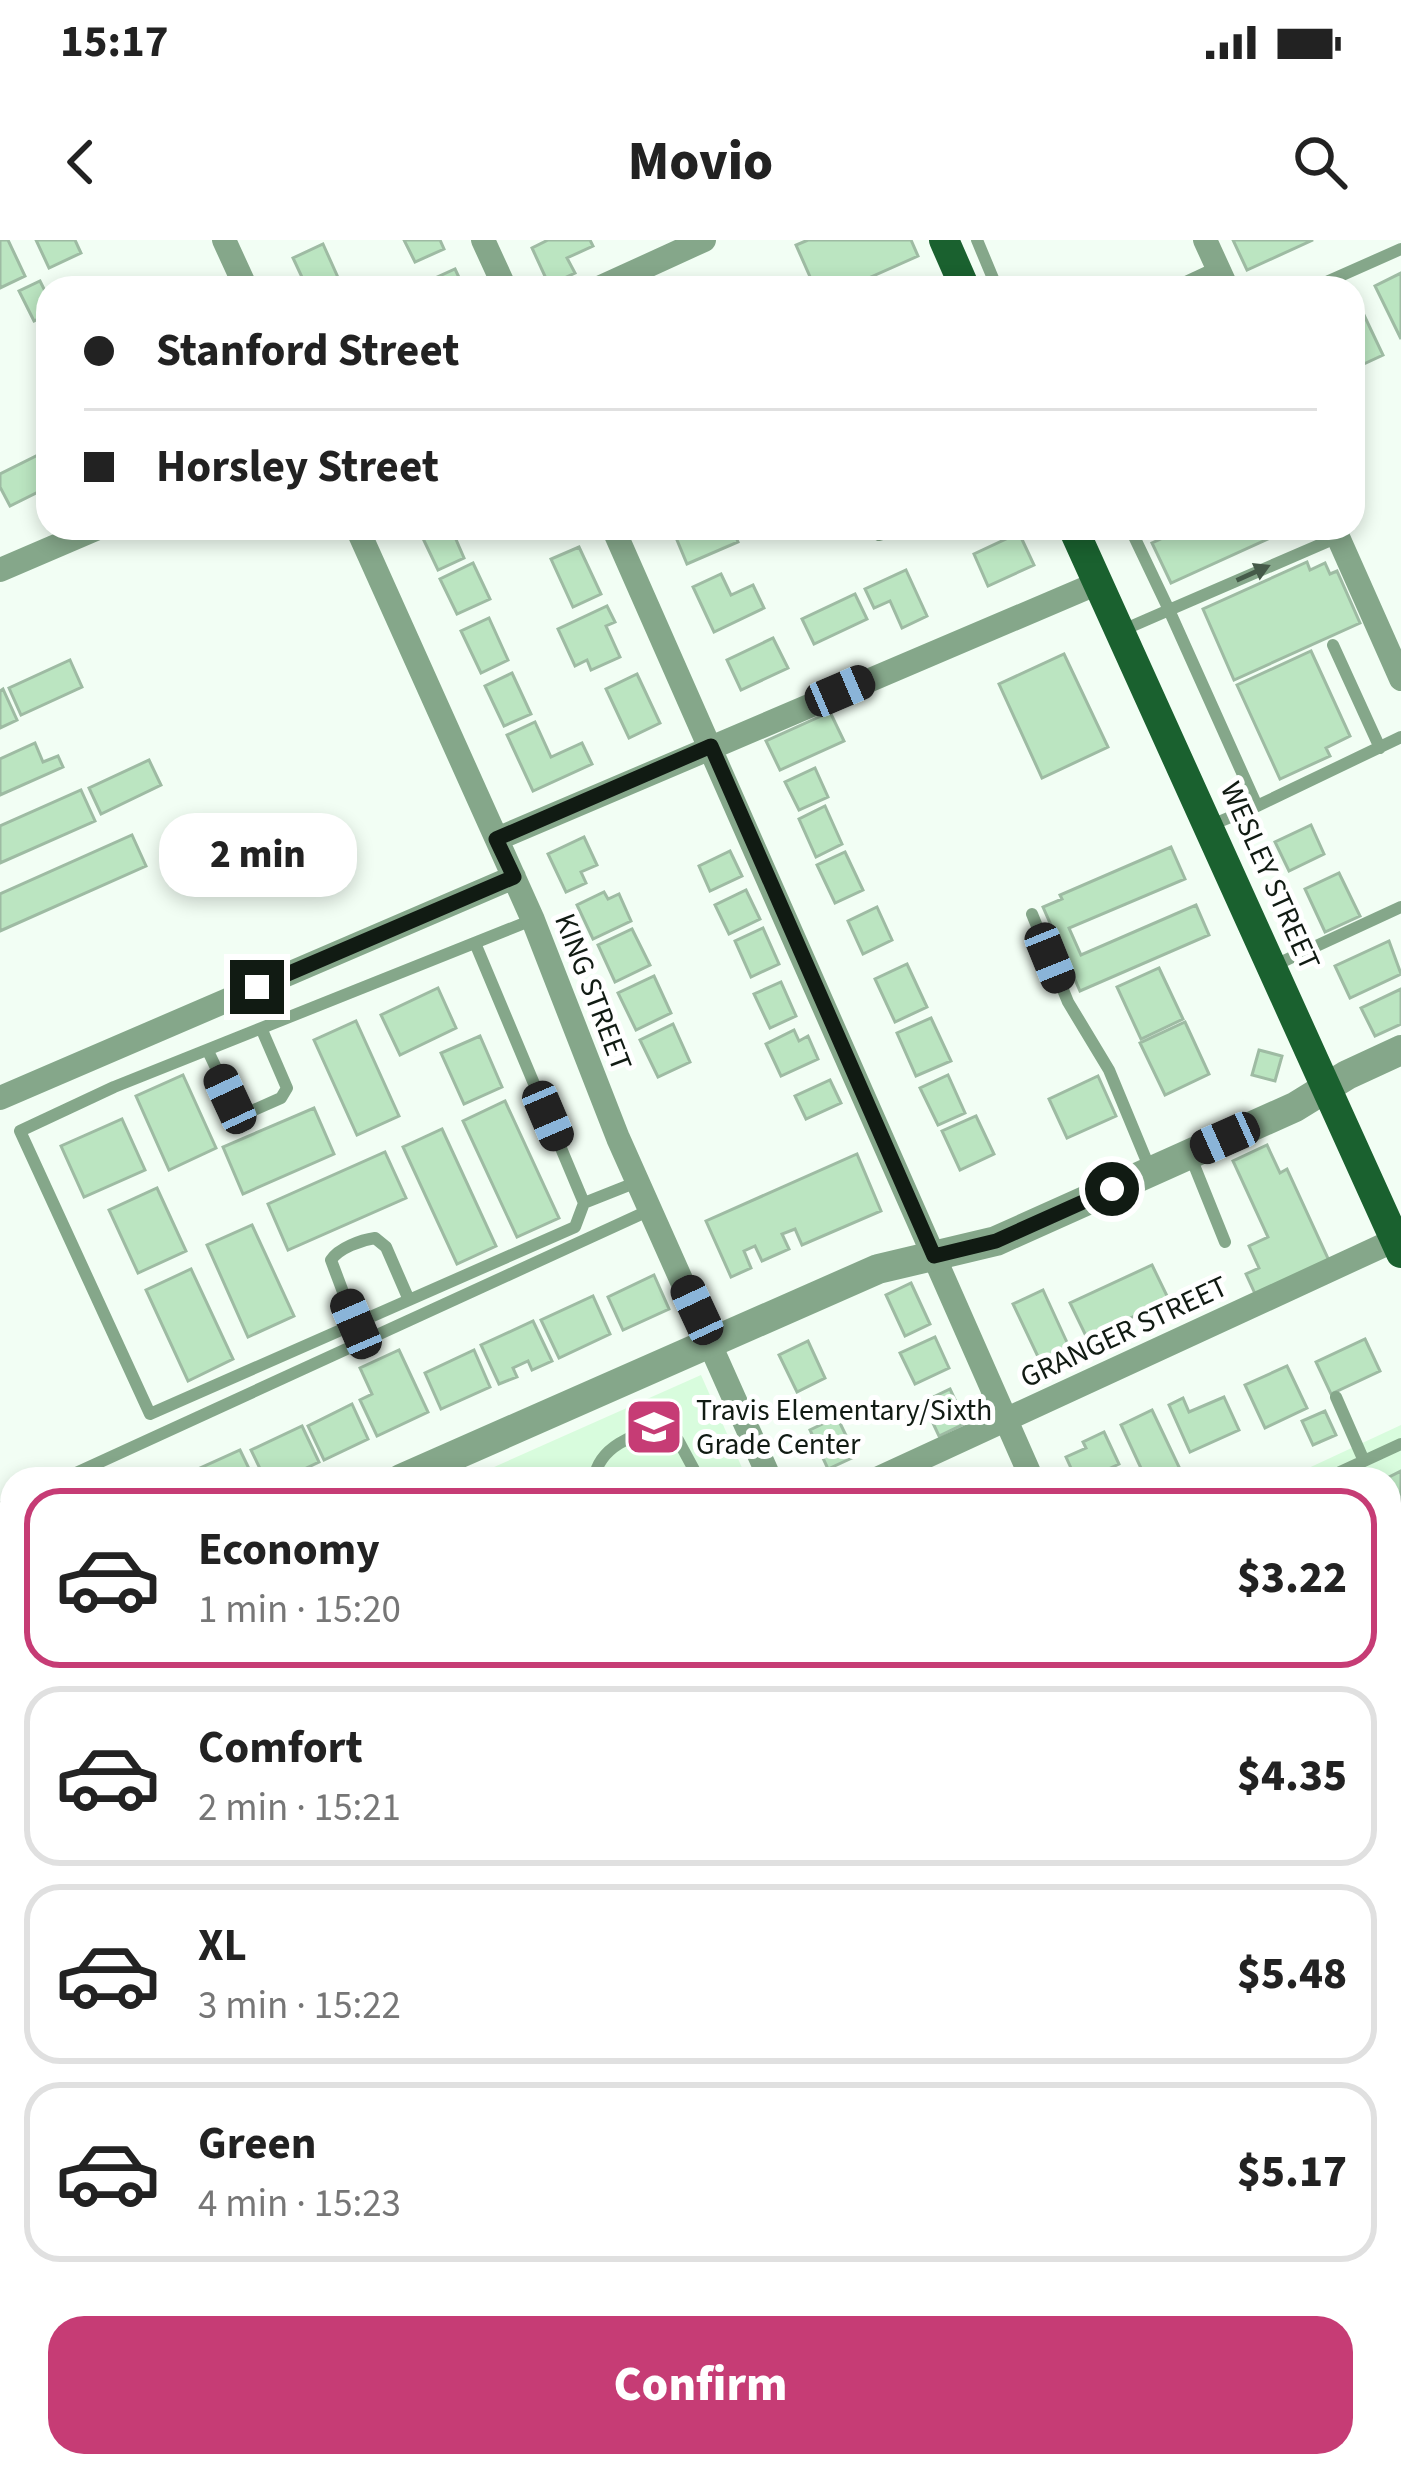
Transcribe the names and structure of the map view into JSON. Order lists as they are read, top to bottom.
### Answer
{
  "streets": {
    "main road": ["WESLEY STREET"],
    "street": ["KING STREET", "GRANGER STREET"]
  },
  "crossings": [
    ["WESLEY STREET", "GRANGER STREET"]
  ],
  "places": {
    "school or university": ["Travis Elementary/Sixth Grade Center"]
  },
  "page": {
    "status": "15:17",
    "header": "Movio",
    "banner": ["Stanford Street", "Horsley Street"],
    "bubble": "2 min",
    "list": [
      {
        "name": "Economy",
        "note": "1 min · 15:20",
        "value": "$3.22"
      },
      {
        "name": "Comfort",
        "note": "2 min · 15:21",
        "value": "$4.35"
      },
      {
        "name": "XL",
        "note": "3 min · 15:22",
        "value": "$5.48"
      },
      {
        "name": "Green",
        "note": "4 min · 15:23",
        "value": "$5.17"
      }
    ],
    "buttons": "Confirm"
  }
}
